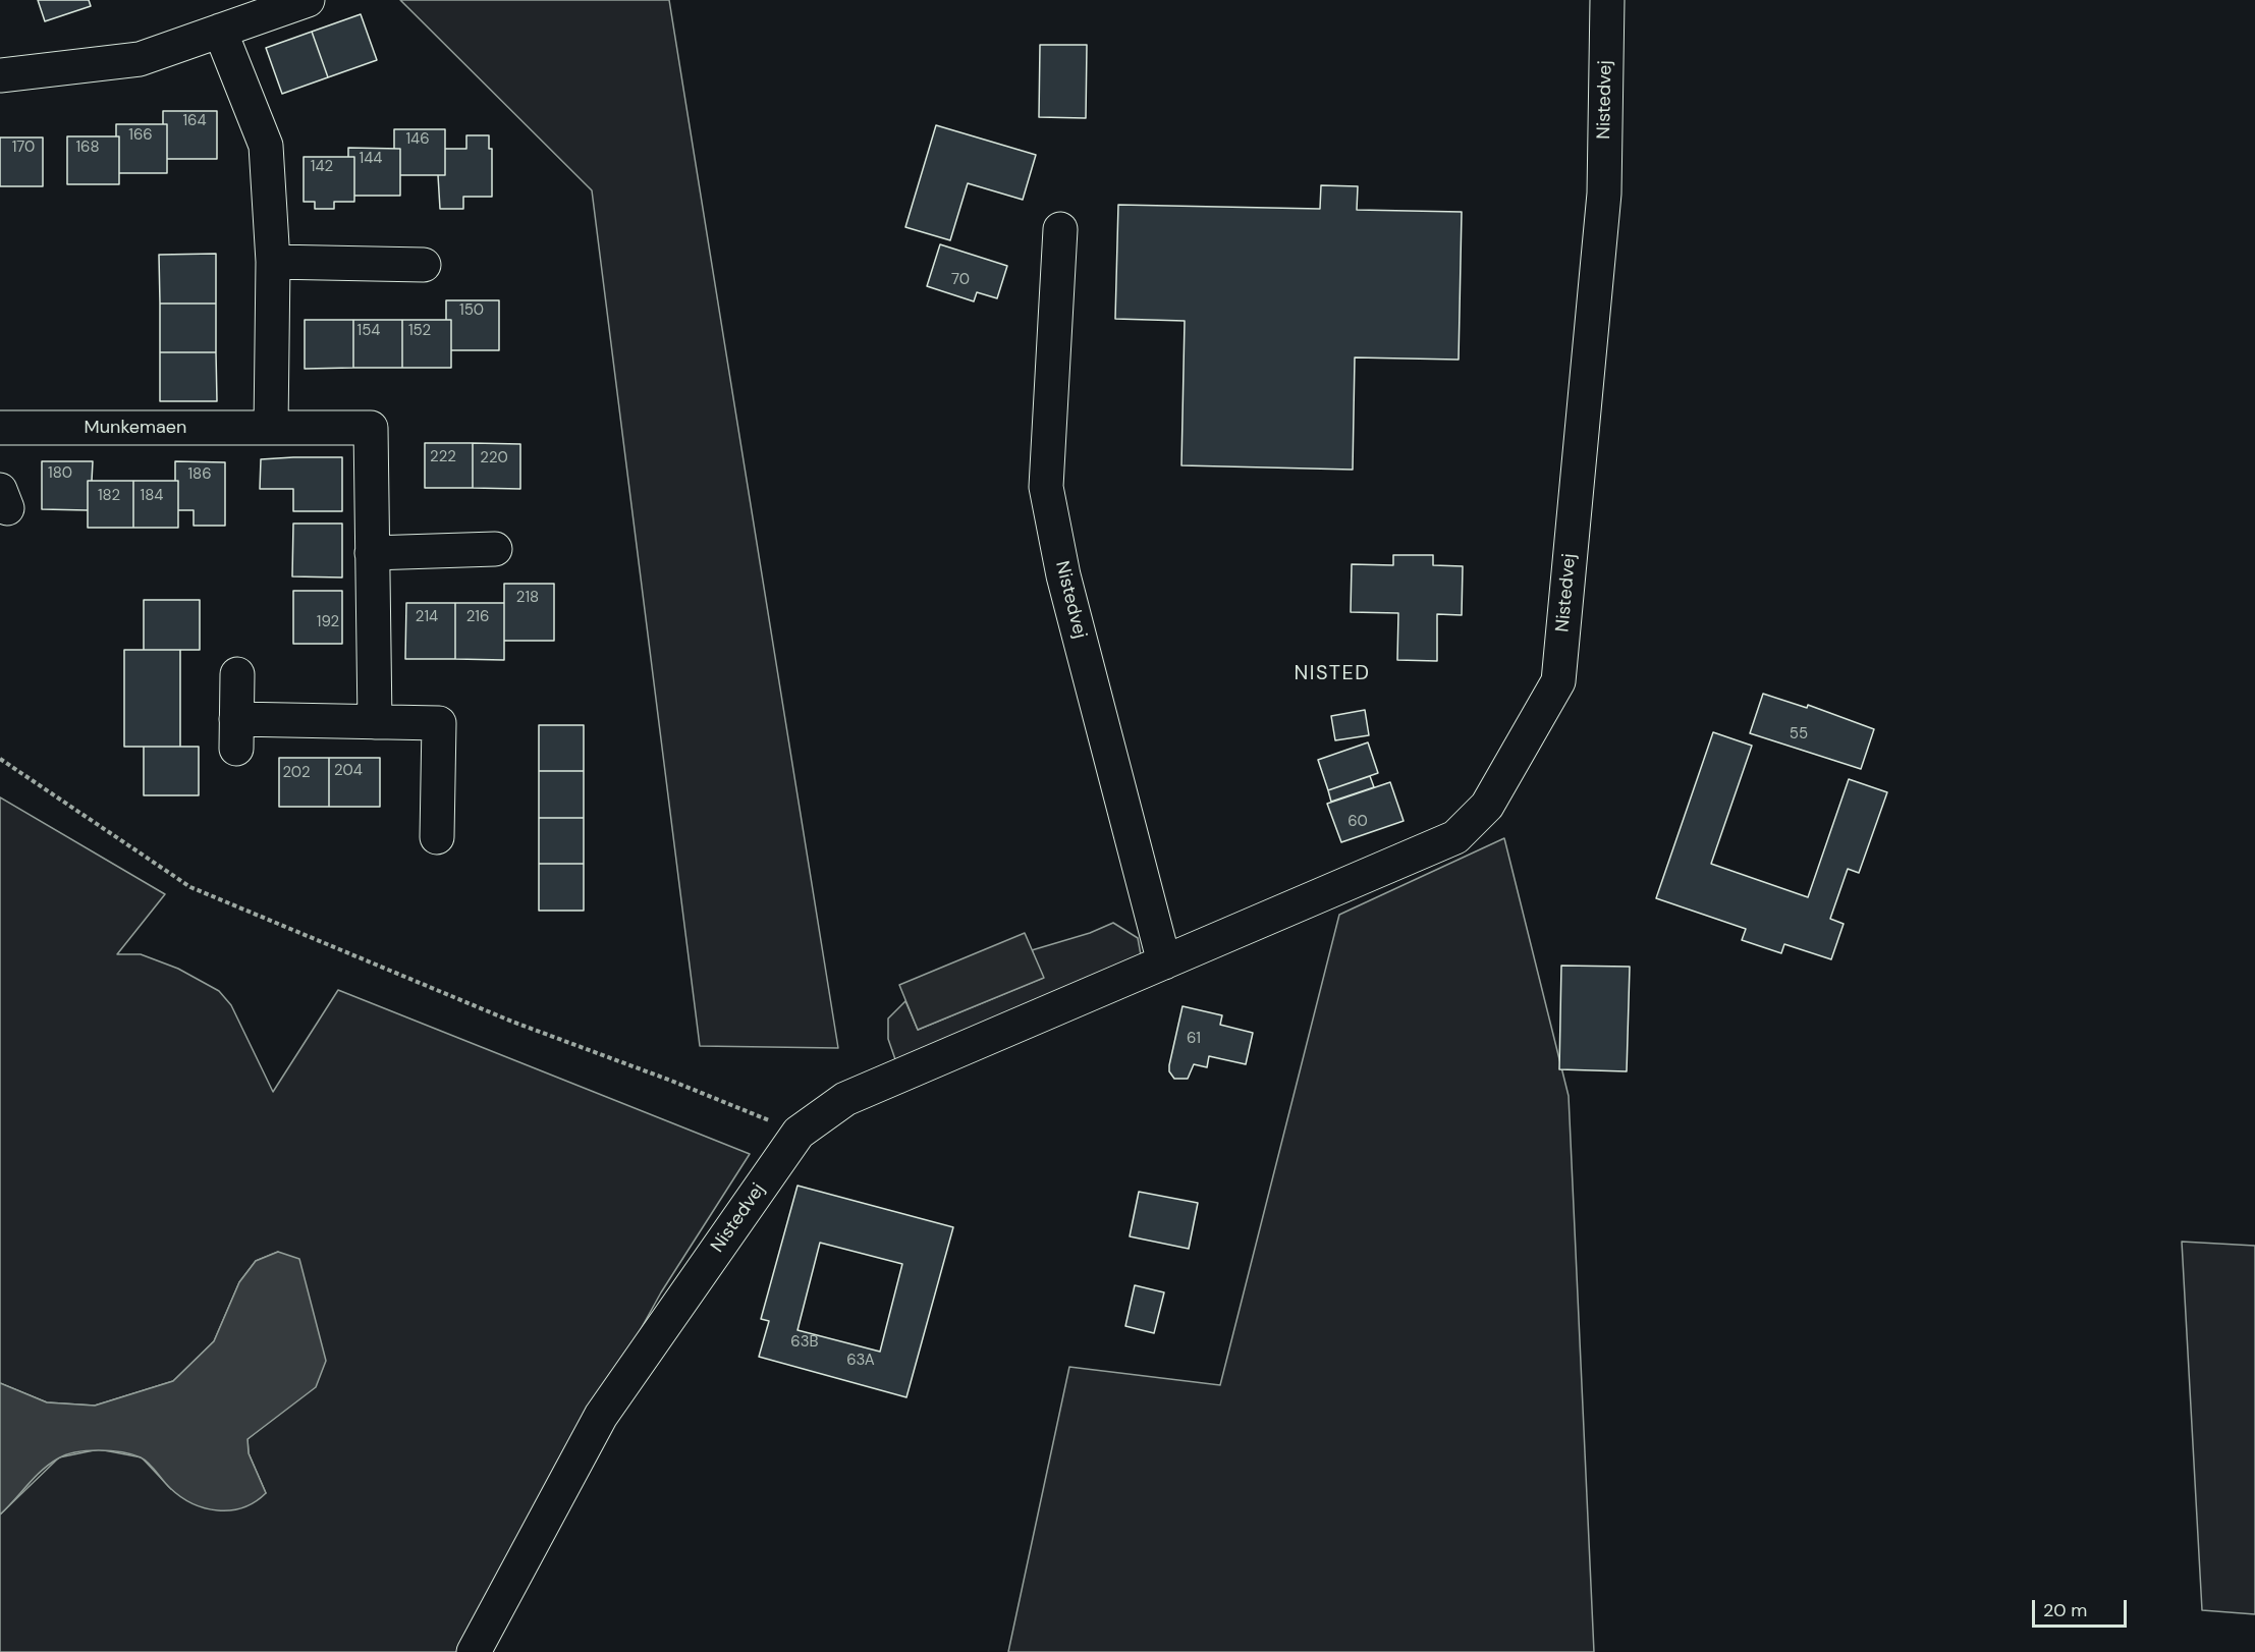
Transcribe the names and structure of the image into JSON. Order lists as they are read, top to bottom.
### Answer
{
  "streets": {
    "street": ["Nistedvej", "Munkemaen"]
  },
  "districts": ["NISTED"],
  "house_numbers": [
    "164",
    "166",
    "146",
    "170",
    "168",
    "144",
    "142",
    "70",
    "150",
    "154",
    "152",
    "222",
    "220",
    "180",
    "186",
    "182",
    "184",
    "218",
    "214",
    "216",
    "192",
    "55",
    "204",
    "202",
    "60",
    "61",
    "63B",
    "63A"
  ],
  "scale_bar": "20 m"
}
